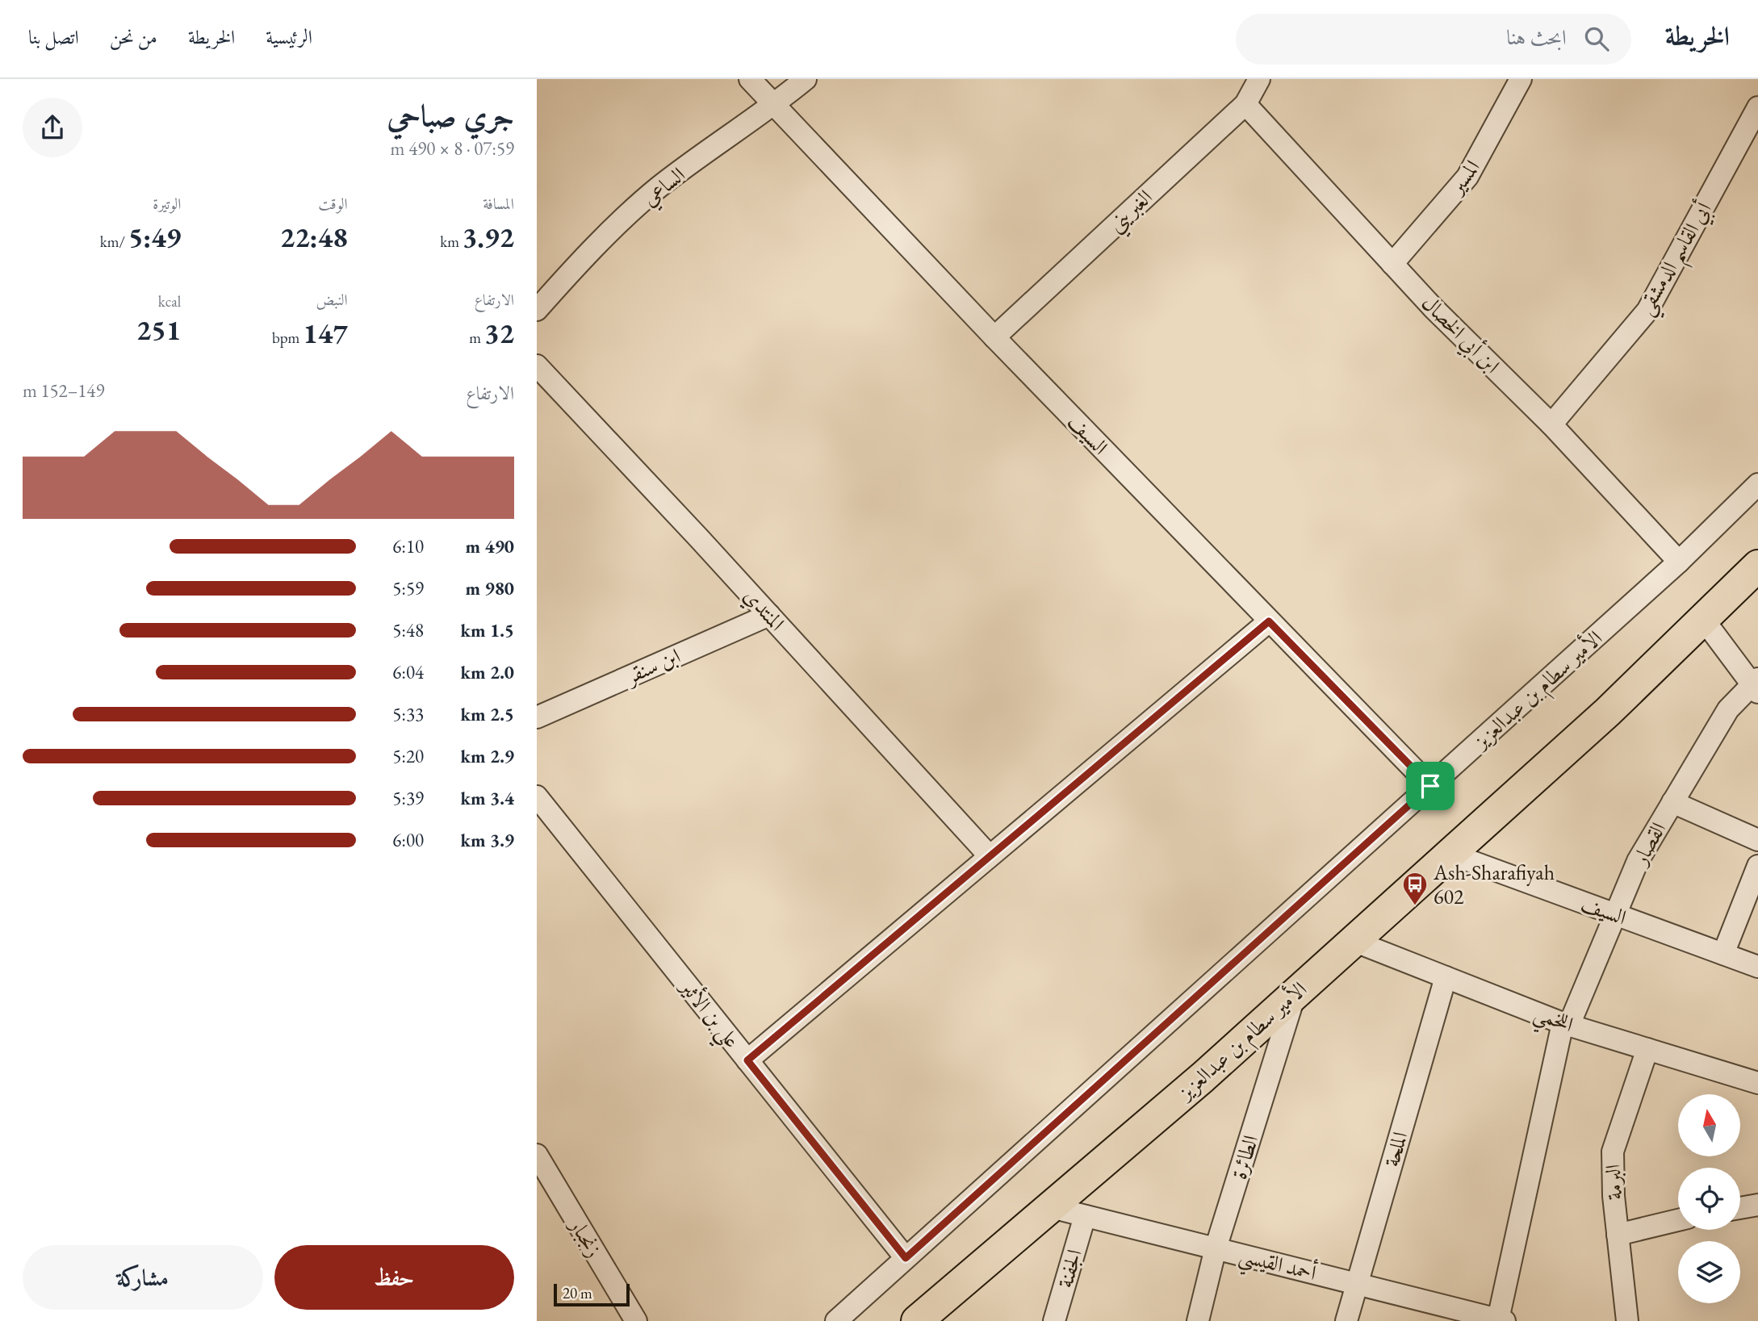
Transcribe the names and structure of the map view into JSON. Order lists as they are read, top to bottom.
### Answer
{
  "streets": {
    "main road": ["الأمير سطام بن عبدالعزيز"],
    "street": [
      "المسير",
      "الساعي",
      "الغبريني",
      "أبي القاسم الدمشقي",
      "ابن أبي الخصال",
      "السيف",
      "المنتدي",
      "ابن سنقر",
      "القصار",
      "علي بن الأثير",
      "اللخمي",
      "الملحة",
      "الطائرة",
      "البرمة",
      "زنجبار",
      "أحمد القيسي",
      "الجفنة"
    ]
  },
  "crossings": [
    ["المسير", "ابن أبي الخصال"],
    ["الساعي", "السيف"],
    ["الغبريني", "ابن أبي الخصال"],
    ["الغبريني", "السيف"],
    ["أبي القاسم الدمشقي", "ابن أبي الخصال"],
    ["ابن أبي الخصال", "الأمير سطام بن عبدالعزيز"],
    ["السيف", "الأمير سطام بن عبدالعزيز"],
    ["السيف", "القصار"],
    ["المنتدي", "ابن سنقر"],
    ["الأمير سطام بن عبدالعزيز", "علي بن الأثير"],
    ["الأمير سطام بن عبدالعزيز", "اللخمي"],
    ["الأمير سطام بن عبدالعزيز", "الطائرة"],
    ["الأمير سطام بن عبدالعزيز", "أحمد القيسي"],
    ["القصار", "اللخمي"],
    ["القصار", "أحمد القيسي"],
    ["اللخمي", "الملحة"],
    ["اللخمي", "البرمة"],
    ["الملحة", "أحمد القيسي"],
    ["الطائرة", "أحمد القيسي"],
    ["أحمد القيسي", "الجفنة"]
  ],
  "places": {
    "bus stop": ["Ash-Sharafiyah 602"]
  },
  "scale_bar": "20 m",
  "north": "top",
  "page": {
    "header": "الخريطة",
    "search": "ابحث هنا",
    "nav": [
      "الرئيسية",
      "الخريطة",
      "من نحن",
      "اتصل بنا"
    ],
    "heading": ["جري صباحي", "07:59 · 8 × 490 m"],
    "stats": [
      ["المسافة", "3.92 km"],
      ["الوقت", "22:48"],
      ["الوتيرة", "5:49 /km"],
      ["الارتفاع", "32 m"],
      ["النبض", "147 bpm"],
      ["kcal", "251"]
    ],
    "chart": ["الارتفاع", "149–152 m"],
    "list": [
      {
        "name": "490 m",
        "note": "6:10"
      },
      {
        "name": "980 m",
        "note": "5:59"
      },
      {
        "name": "1.5 km",
        "note": "5:48"
      },
      {
        "name": "2.0 km",
        "note": "6:04"
      },
      {
        "name": "2.5 km",
        "note": "5:33"
      },
      {
        "name": "2.9 km",
        "note": "5:20"
      },
      {
        "name": "3.4 km",
        "note": "5:39"
      },
      {
        "name": "3.9 km",
        "note": "6:00"
      }
    ],
    "buttons": ["حفظ", "مشاركة"],
    "scale": "20 m"
  }
}
